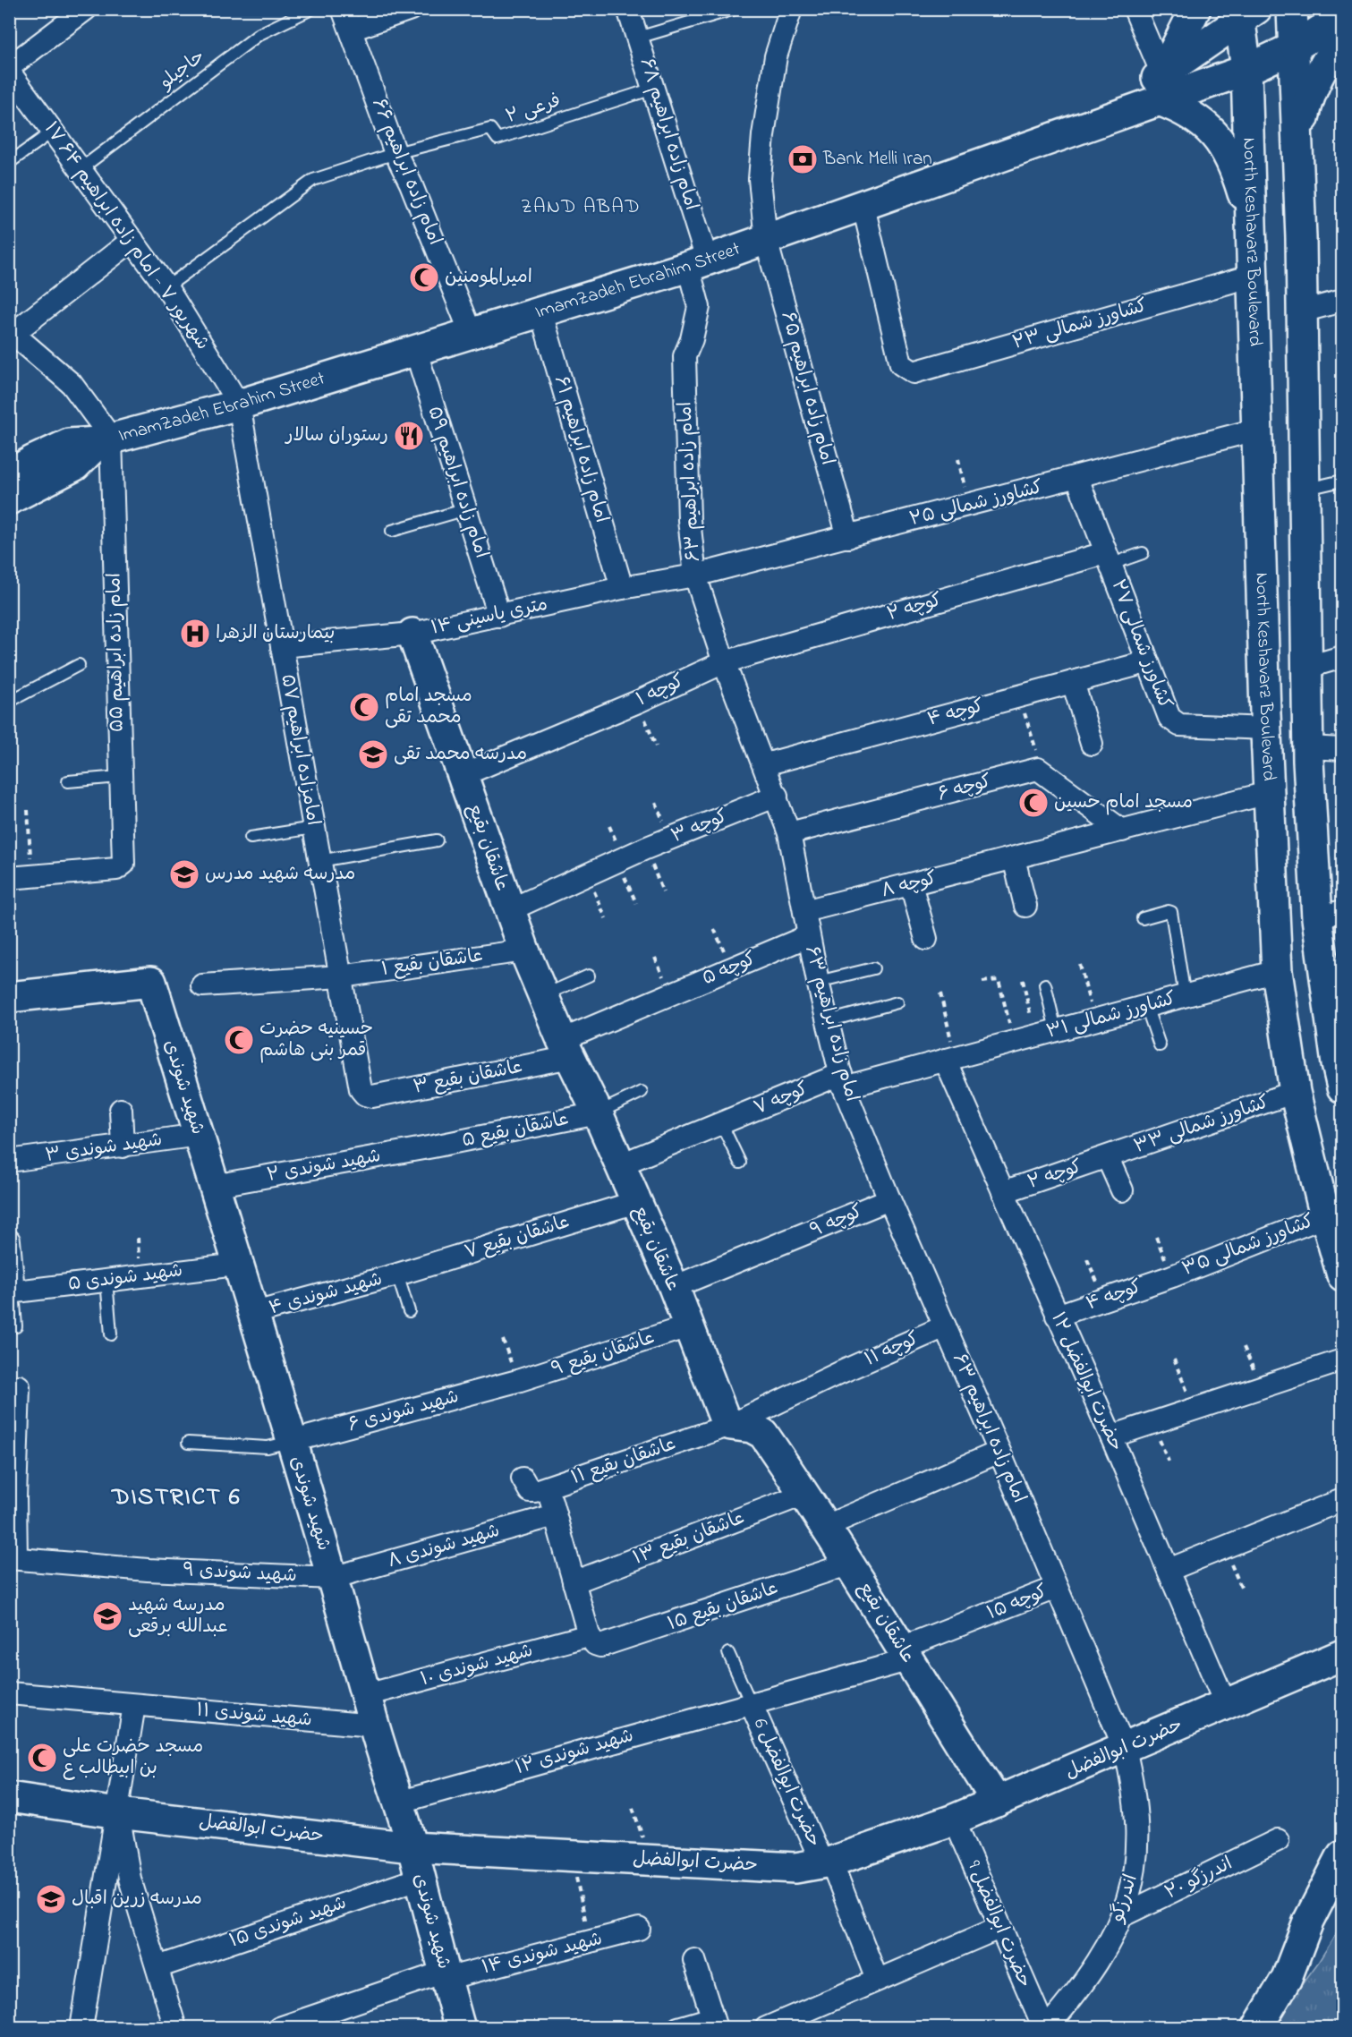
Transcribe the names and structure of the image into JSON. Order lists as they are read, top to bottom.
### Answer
{
  "streets": {
    "main road": [
      "North Keshavarz Boulevard",
      "ImamZadeh Ebrahim Street",
      "عاشقان بقیع",
      "شهید شوندی",
      "حضرت ابوالفضل"
    ],
    "street": [
      "امام زاده ابراهیم ۶۸",
      "امام زاده ابراهیم ۶۶",
      "۱۷ شهریور ۷ - امام زاده ابراهیم ۶۴",
      "کشاورز شمالی ۲۳",
      "امام زاده ابراهیم ۶۵",
      "امام زاده ابراهیم ۶۱",
      "امام زاده ابراهیم ۶۳",
      "امام زاده ابراهیم ۵۹",
      "کشاورز شمالی ۲۵",
      "کوچه ۲",
      "۱۴ متری یاسینی",
      "کشاورز شمالی ۲۷",
      "امام زاده ابراهیم ۵۵",
      "کوچه ۱",
      "کوچه ۴",
      "امامزاده ابراهیم ۵۷",
      "کوچه ۶",
      "کوچه ۳",
      "کوچه ۸",
      "عاشقان بقیع ۱",
      "کوچه ۵",
      "کشاورز شمالی ۳۱",
      "عاشقان بقیع ۳",
      "کوچه ۷",
      "کشاورز شمالی ۳۳",
      "عاشقان بقیع ۵",
      "شهید شوندی ۳",
      "شهید شوندی ۲",
      "کوچه ۹",
      "عاشقان بقیع ۷",
      "کشاورز شمالی ۳۵",
      "شهید شوندی ۵",
      "شهید شوندی ۴",
      "کوچه ۱۱",
      "عاشقان بقیع ۹",
      "حضرت ابوالفضل ۱۲",
      "شهید شوندی ۶",
      "عاشقان بقیع ۱۱",
      "عاشقان بقیع ۱۳",
      "شهید شوندی ۸",
      "شهید شوندی ۹",
      "کوچه ۱۵",
      "عاشقان بقیع ۱۵",
      "شهید شوندی ۱۰",
      "شهید شوندی ۱۱",
      "شهید شوندی ۱۲",
      "حضرت ابوالفضل 6",
      "اندرزگو ۲۰",
      "اندرزگو",
      "شهید شوندی ۱۵",
      "حضرت ابوالفضل 9",
      "شهید شوندی ۱۴"
    ],
    "lane": ["حاجیلو", "فرعی ۲"]
  },
  "crossings": [
    ["حاجیلو", "۱۷ شهریور ۷ - امام زاده ابراهیم ۶۴"],
    ["فرعی ۲", "امام زاده ابراهیم ۶۸"],
    ["فرعی ۲", "امام زاده ابراهیم ۶۶"],
    ["امام زاده ابراهیم ۶۸", "ImamZadeh Ebrahim Street"],
    ["امام زاده ابراهیم ۶۸", "امام زاده ابراهیم ۶۳"],
    ["امام زاده ابراهیم ۶۶", "ImamZadeh Ebrahim Street"],
    ["۱۷ شهریور ۷ - امام زاده ابراهیم ۶۴", "ImamZadeh Ebrahim Street"],
    ["۱۷ شهریور ۷ - امام زاده ابراهیم ۶۴", "امامزاده ابراهیم ۵۷"],
    ["North Keshavarz Boulevard", "ImamZadeh Ebrahim Street"],
    ["North Keshavarz Boulevard", "کشاورز شمالی ۲۳"],
    ["North Keshavarz Boulevard", "کشاورز شمالی ۲۵"],
    ["North Keshavarz Boulevard", "کشاورز شمالی ۲۷"],
    ["North Keshavarz Boulevard", "کوچه ۸"],
    ["North Keshavarz Boulevard", "کشاورز شمالی ۳۱"],
    ["North Keshavarz Boulevard", "کشاورز شمالی ۳۳"],
    ["North Keshavarz Boulevard", "کشاورز شمالی ۳۵"],
    ["ImamZadeh Ebrahim Street", "کشاورز شمالی ۲۳"],
    ["ImamZadeh Ebrahim Street", "امام زاده ابراهیم ۶۵"],
    ["ImamZadeh Ebrahim Street", "امام زاده ابراهیم ۶۱"],
    ["ImamZadeh Ebrahim Street", "امام زاده ابراهیم ۶۳"],
    ["ImamZadeh Ebrahim Street", "امام زاده ابراهیم ۵۹"],
    ["ImamZadeh Ebrahim Street", "امام زاده ابراهیم ۵۵"],
    ["ImamZadeh Ebrahim Street", "امامزاده ابراهیم ۵۷"],
    ["امام زاده ابراهیم ۶۵", "کشاورز شمالی ۲۵"],
    ["امام زاده ابراهیم ۶۱", "۱۴ متری یاسینی"],
    ["امام زاده ابراهیم ۶۳", "کشاورز شمالی ۲۵"],
    ["امام زاده ابراهیم ۶۳", "کوچه ۲"],
    ["امام زاده ابراهیم ۶۳", "۱۴ متری یاسینی"],
    ["امام زاده ابراهیم ۶۳", "کوچه ۱"],
    ["امام زاده ابراهیم ۶۳", "کوچه ۴"],
    ["امام زاده ابراهیم ۶۳", "کوچه ۶"],
    ["امام زاده ابراهیم ۶۳", "کوچه ۳"],
    ["امام زاده ابراهیم ۶۳", "کوچه ۸"],
    ["امام زاده ابراهیم ۶۳", "کوچه ۵"],
    ["امام زاده ابراهیم ۶۳", "کوچه ۷"],
    ["امام زاده ابراهیم ۶۳", "کوچه ۹"],
    ["امام زاده ابراهیم ۶۳", "کوچه ۱۱"],
    ["امام زاده ابراهیم ۶۳", "کوچه ۱۵"],
    ["امام زاده ابراهیم ۶۳", "حضرت ابوالفضل"],
    ["امام زاده ابراهیم ۶۳", "اندرزگو"],
    ["امام زاده ابراهیم ۵۹", "۱۴ متری یاسینی"],
    ["کشاورز شمالی ۲۵", "۱۴ متری یاسینی"],
    ["کشاورز شمالی ۲۵", "کشاورز شمالی ۲۷"],
    ["کوچه ۲", "کشاورز شمالی ۲۷"],
    ["کوچه ۲", "کوچه ۱"],
    ["کوچه ۲", "کشاورز شمالی ۳۳"],
    ["کوچه ۲", "حضرت ابوالفضل ۱۲"],
    ["۱۴ متری یاسینی", "امامزاده ابراهیم ۵۷"],
    ["۱۴ متری یاسینی", "عاشقان بقیع"],
    ["کشاورز شمالی ۲۷", "کوچه ۴"],
    ["کوچه ۱", "عاشقان بقیع"],
    ["کوچه ۴", "کشاورز شمالی ۳۵"],
    ["کوچه ۴", "حضرت ابوالفضل ۱۲"],
    ["امامزاده ابراهیم ۵۷", "عاشقان بقیع ۱"],
    ["امامزاده ابراهیم ۵۷", "عاشقان بقیع ۳"],
    ["کوچه ۳", "عاشقان بقیع"],
    ["عاشقان بقیع", "عاشقان بقیع ۱"],
    ["عاشقان بقیع", "کوچه ۵"],
    ["عاشقان بقیع", "عاشقان بقیع ۳"],
    ["عاشقان بقیع", "کوچه ۷"],
    ["عاشقان بقیع", "عاشقان بقیع ۵"],
    ["عاشقان بقیع", "کوچه ۹"],
    ["عاشقان بقیع", "عاشقان بقیع ۷"],
    ["عاشقان بقیع", "کوچه ۱۱"],
    ["عاشقان بقیع", "عاشقان بقیع ۹"],
    ["عاشقان بقیع", "عاشقان بقیع ۱۱"],
    ["عاشقان بقیع", "عاشقان بقیع ۱۳"],
    ["عاشقان بقیع", "کوچه ۱۵"],
    ["عاشقان بقیع", "عاشقان بقیع ۱۵"],
    ["عاشقان بقیع", "حضرت ابوالفضل"],
    ["عاشقان بقیع", "شهید شوندی ۱۲"],
    ["کوچه ۵", "عاشقان بقیع ۳"],
    ["کشاورز شمالی ۳۱", "کوچه ۷"],
    ["کشاورز شمالی ۳۱", "حضرت ابوالفضل ۱۲"],
    ["شهید شوندی", "شهید شوندی ۳"],
    ["شهید شوندی", "شهید شوندی ۲"],
    ["شهید شوندی", "شهید شوندی ۵"],
    ["شهید شوندی", "شهید شوندی ۴"],
    ["شهید شوندی", "شهید شوندی ۶"],
    ["شهید شوندی", "شهید شوندی ۸"],
    ["شهید شوندی", "شهید شوندی ۹"],
    ["شهید شوندی", "شهید شوندی ۱۰"],
    ["شهید شوندی", "شهید شوندی ۱۱"],
    ["شهید شوندی", "حضرت ابوالفضل"],
    ["شهید شوندی", "شهید شوندی ۱۲"],
    ["شهید شوندی", "شهید شوندی ۱۵"],
    ["شهید شوندی", "شهید شوندی ۱۴"],
    ["کوچه ۷", "حضرت ابوالفضل ۱۲"],
    ["عاشقان بقیع ۵", "شهید شوندی ۲"],
    ["عاشقان بقیع ۷", "شهید شوندی ۴"],
    ["کوچه ۱۱", "عاشقان بقیع ۱۱"],
    ["عاشقان بقیع ۹", "شهید شوندی ۶"],
    ["حضرت ابوالفضل ۱۲", "حضرت ابوالفضل"],
    ["شهید شوندی ۸", "شهید شوندی ۹"],
    ["کوچه ۱۵", "شهید شوندی ۱۲"],
    ["عاشقان بقیع ۱۵", "شهید شوندی ۱۰"],
    ["حضرت ابوالفضل", "حضرت ابوالفضل 6"],
    ["حضرت ابوالفضل", "اندرزگو"],
    ["حضرت ابوالفضل", "حضرت ابوالفضل 9"],
    ["شهید شوندی ۱۲", "حضرت ابوالفضل 6"],
    ["اندرزگو ۲۰", "اندرزگو"],
    ["اندرزگو", "حضرت ابوالفضل 9"]
  ],
  "districts": ["ZAND ABAD", "DISTRICT 6"],
  "places": {
    "bank": ["Bank Melli Iran"],
    "mosque": [
      "امیرالمومنین",
      "مسجد امام محمد تقی",
      "مسجد امام حسین",
      "حسینیه حضرت قمر بنی هاشم",
      "مسجد حضرت علی بن ابیطالب ع"
    ],
    "restaurant": ["رستوران سالار"],
    "hospital": ["بیمارستان الزهرا"],
    "school or university": [
      "مدرسه محمد تقی",
      "مدرسه شهید مدرس",
      "مدرسه شهید عبدالله برقعی",
      "مدرسه زرین اقبال"
    ]
  }
}
